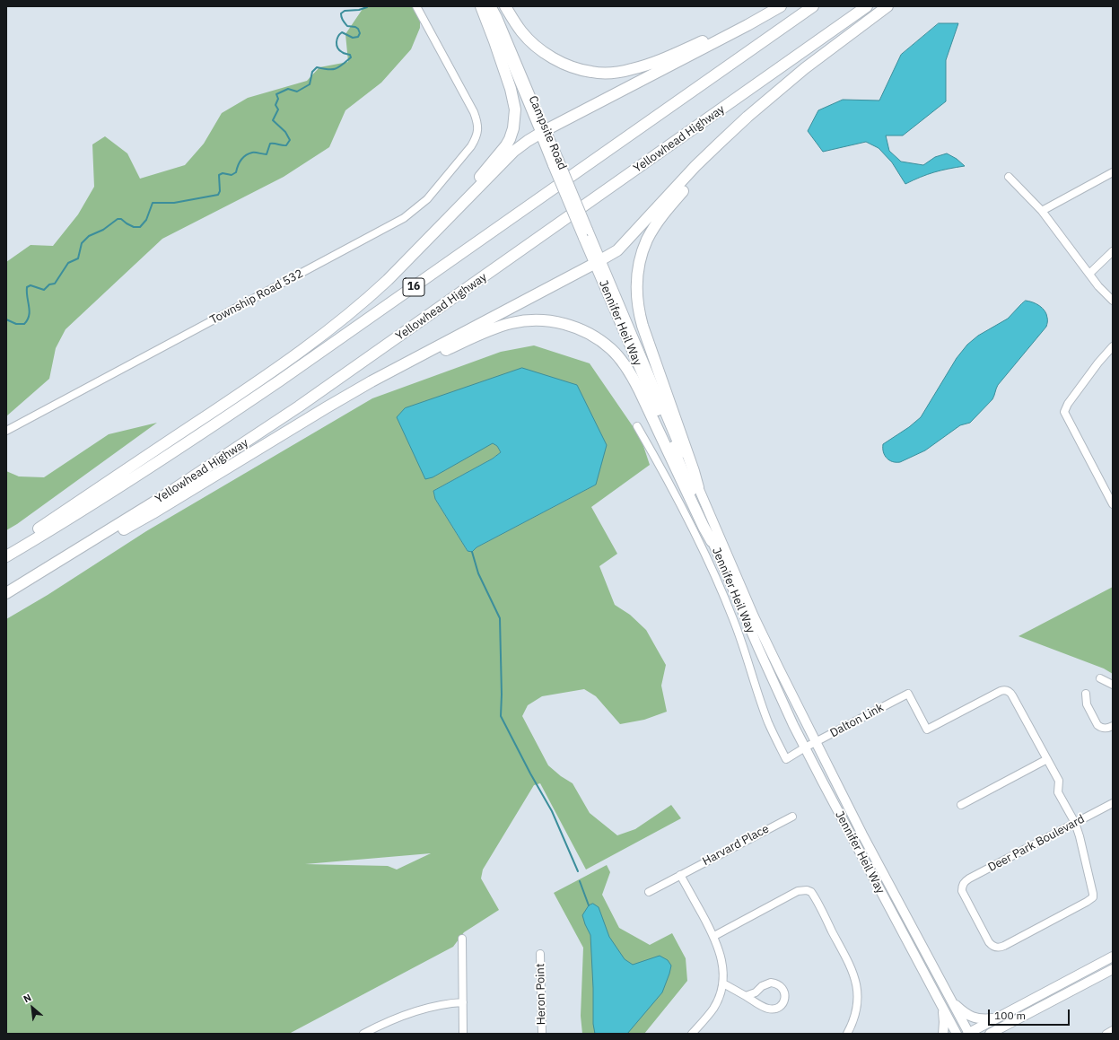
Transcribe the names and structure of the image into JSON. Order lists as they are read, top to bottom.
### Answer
{
  "streets": {
    "highway": ["Yellowhead Highway", "16"],
    "main road": ["Campsite Road", "Jennifer Heil Way"],
    "street": [
      "Township Road 532",
      "Dalton Link",
      "Deer Park Boulevard",
      "Harvard Place",
      "Heron Point"
    ]
  },
  "crossings": [
    ["Campsite Road", "Jennifer Heil Way"],
    ["Jennifer Heil Way", "Dalton Link"]
  ],
  "scale_bar": "100 m",
  "north": "top left"
}
